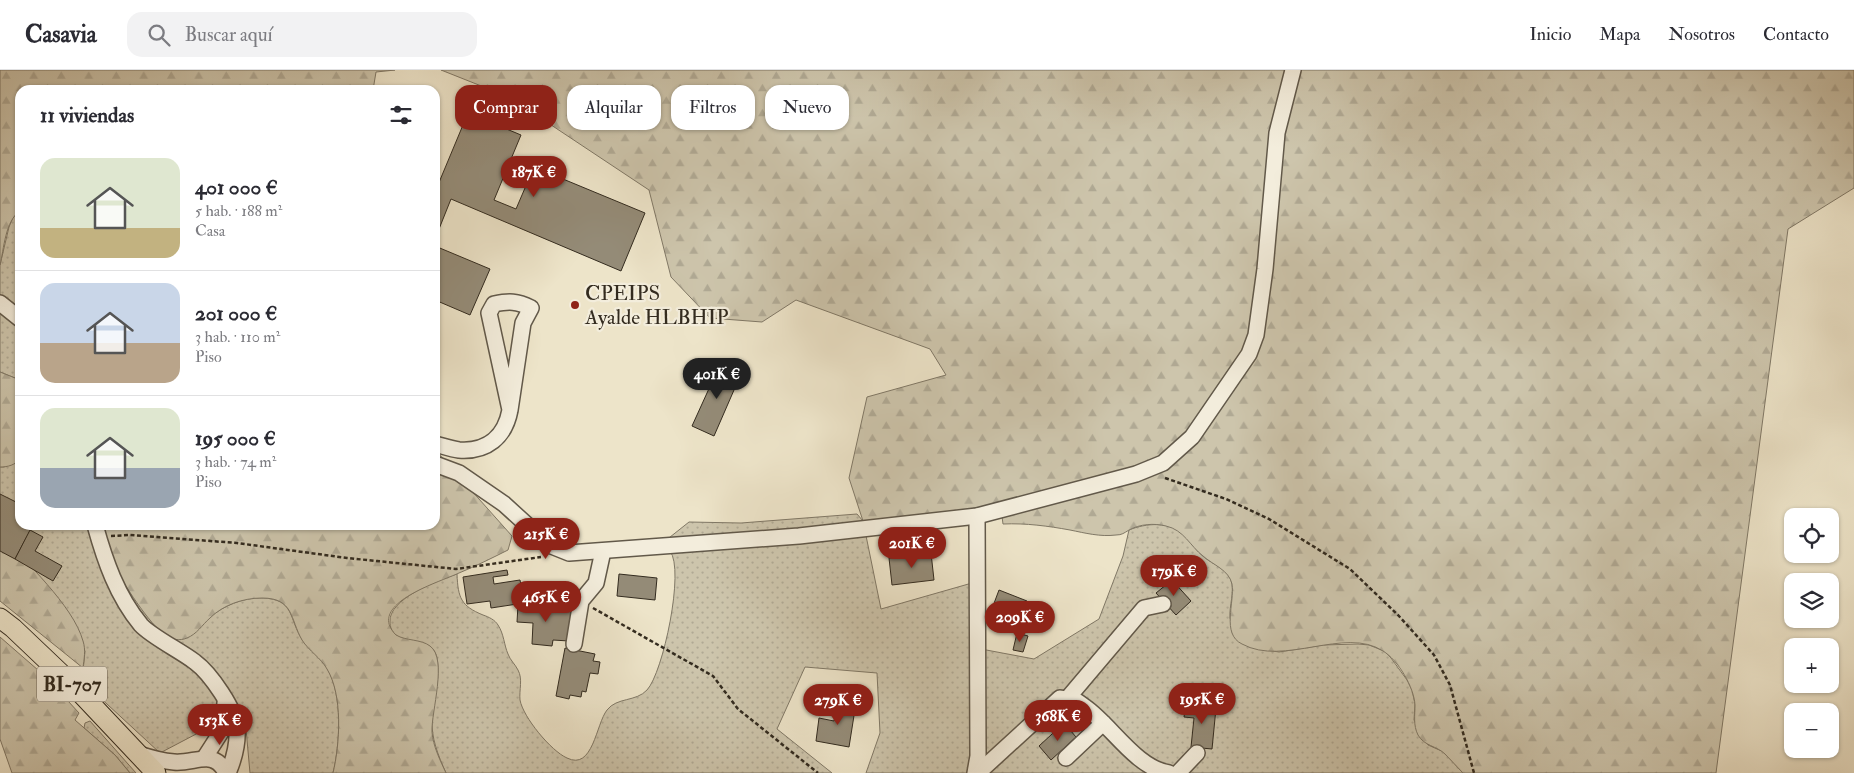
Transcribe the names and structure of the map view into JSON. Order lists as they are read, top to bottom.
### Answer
{
  "streets": {
    "main road": ["BI-707"]
  },
  "places": ["CPEIPS Ayalde HLBHIP"],
  "page": {
    "header": "Casavia",
    "search": "Buscar aquí",
    "nav": [
      "Inicio",
      "Mapa",
      "Nosotros",
      "Contacto"
    ],
    "chip": [
      "Comprar",
      "Alquilar",
      "Filtros",
      "Nuevo"
    ],
    "heading": "11 viviendas",
    "list": [
      {
        "name": "401 000 €",
        "note": "5 hab. · 188 m² · Casa"
      },
      {
        "name": "201 000 €",
        "note": "3 hab. · 110 m² · Piso"
      },
      {
        "name": "195 000 €",
        "note": "3 hab. · 74 m² · Piso"
      }
    ],
    "price": [
      "187K €",
      "401K €",
      "215K €",
      "201K €",
      "179K €",
      "465K €",
      "209K €",
      "195K €",
      "279K €",
      "368K €",
      "153K €"
    ],
    "map_buttons": ["+", "−"]
  }
}
